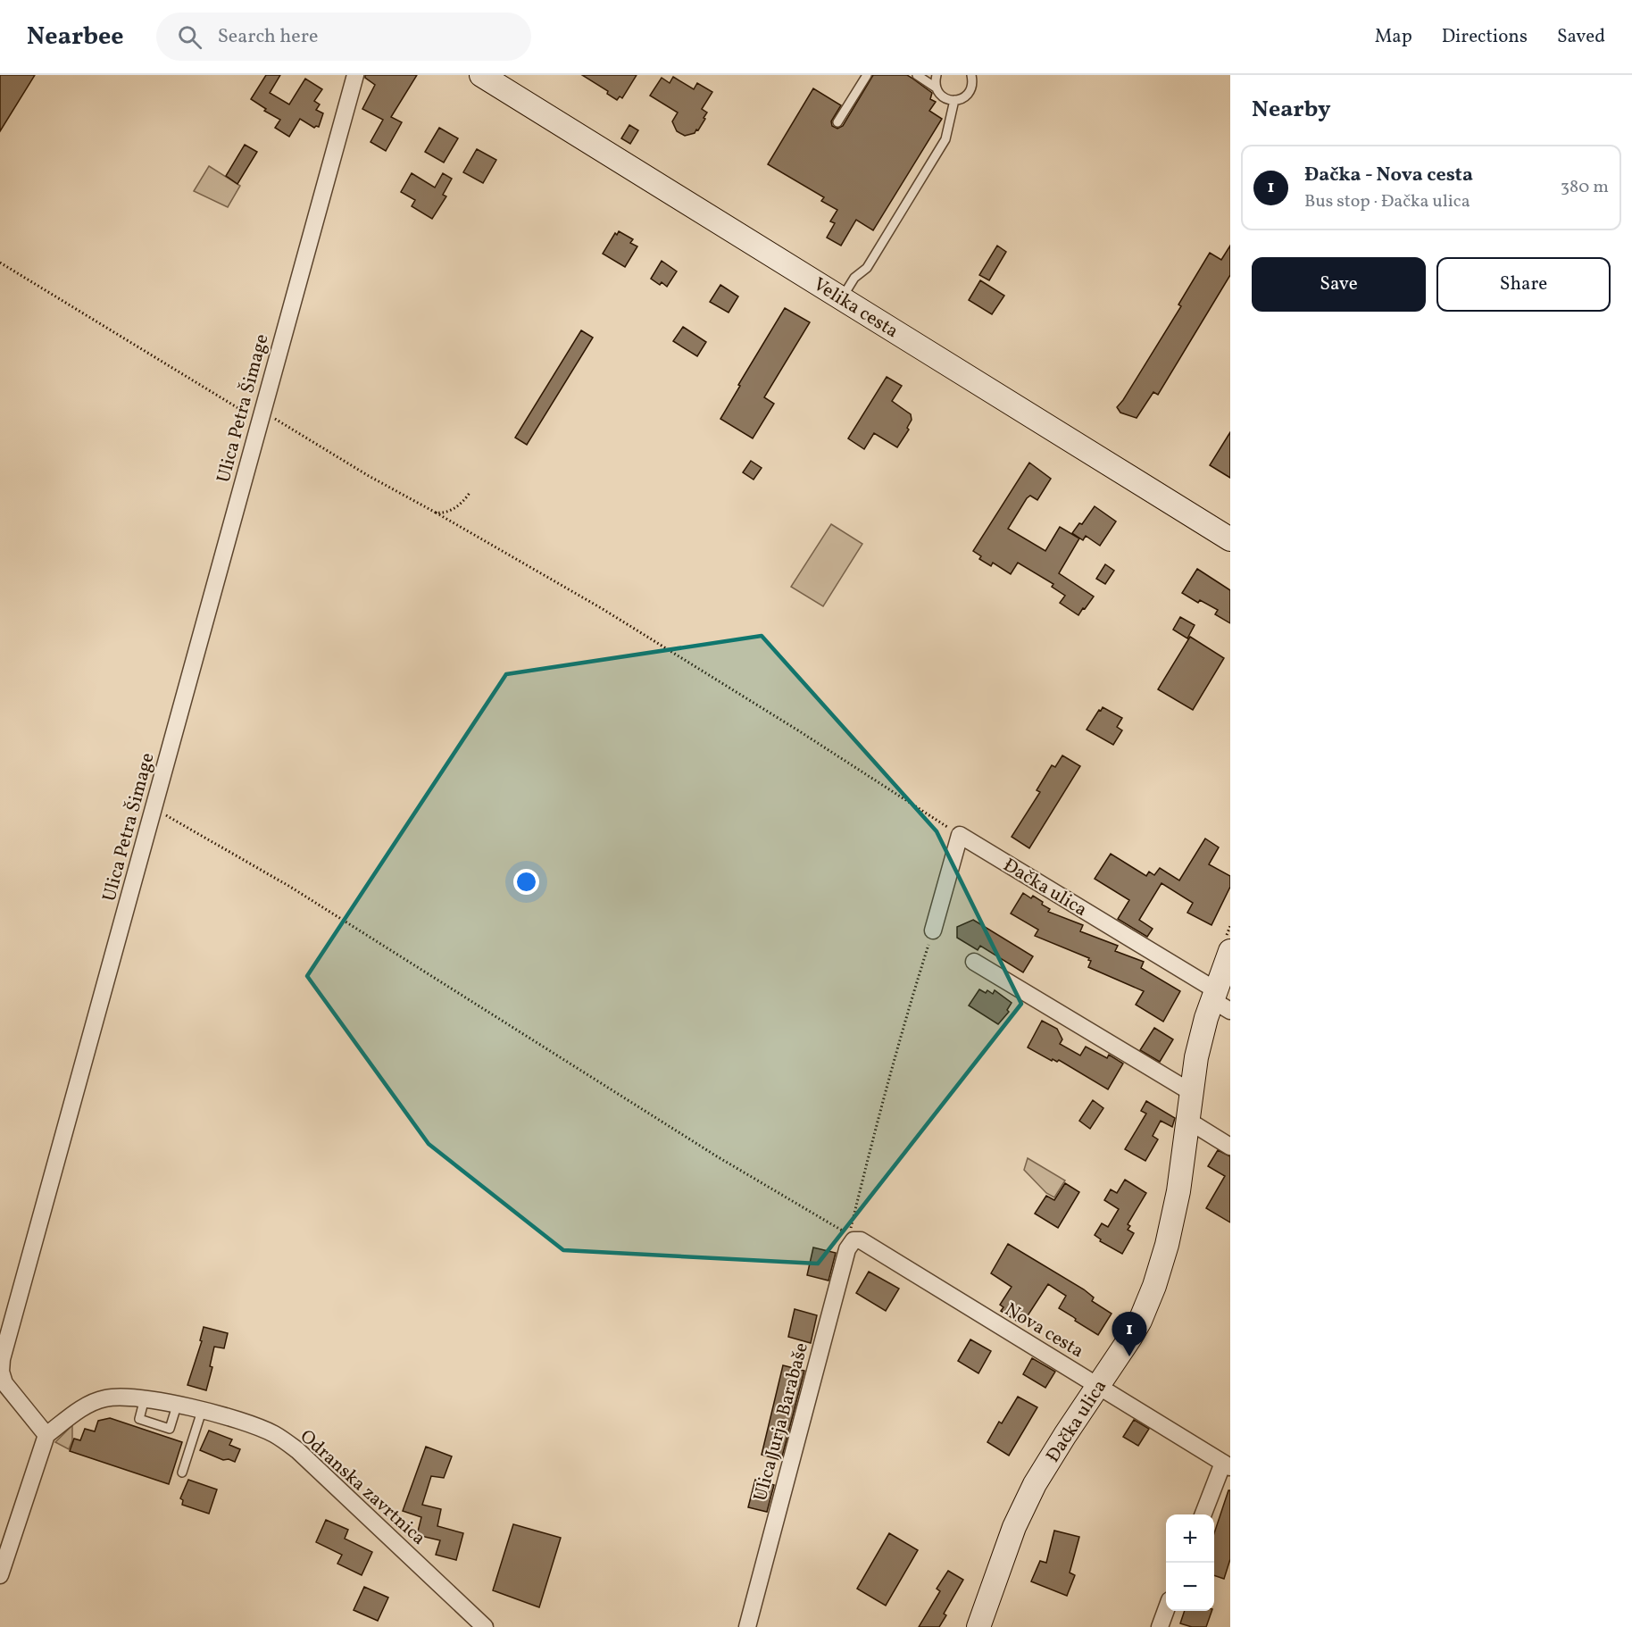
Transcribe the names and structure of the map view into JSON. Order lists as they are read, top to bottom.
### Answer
{
  "streets": {
    "main road": ["Velika cesta", "Đačka ulica"],
    "street": [
      "Ulica Petra Šimage",
      "Nova cesta",
      "Ulica Jurja Barabaše",
      "Odranska zavrtnica"
    ]
  },
  "crossings": [
    ["Ulica Petra Šimage", "Odranska zavrtnica"],
    ["Đačka ulica", "Nova cesta"],
    ["Nova cesta", "Ulica Jurja Barabaše"]
  ],
  "page": {
    "header": "Nearbee",
    "search": "Search here",
    "nav": ["Map", "Directions", "Saved"],
    "heading": "Nearby",
    "list": [
      {
        "mark": "1",
        "name": "Đačka - Nova cesta",
        "note": "Bus stop · Đačka ulica",
        "value": "380 m"
      }
    ],
    "buttons": ["Save", "Share"],
    "pins": "1",
    "map_buttons": ["+", "−"]
  }
}
